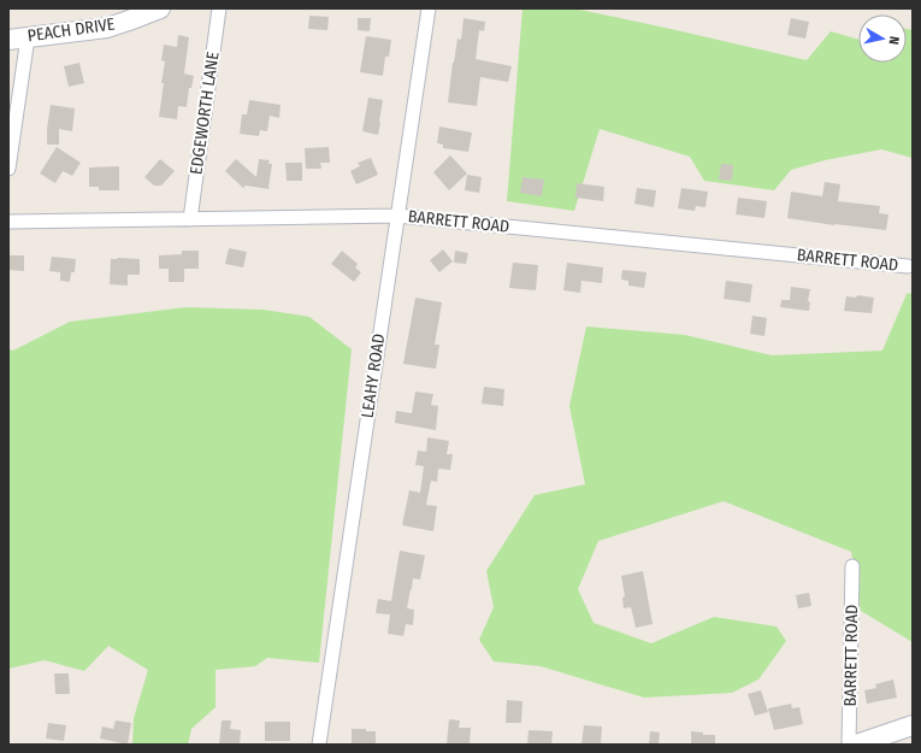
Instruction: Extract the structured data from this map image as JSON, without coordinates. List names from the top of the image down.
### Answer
{
  "streets": {
    "main road": ["PEACH DRIVE"],
    "street": ["EDGEWORTH LANE", "BARRETT ROAD", "LEAHY ROAD"]
  },
  "crossings": [
    ["EDGEWORTH LANE", "BARRETT ROAD"],
    ["BARRETT ROAD", "LEAHY ROAD"]
  ],
  "north": "right"
}
